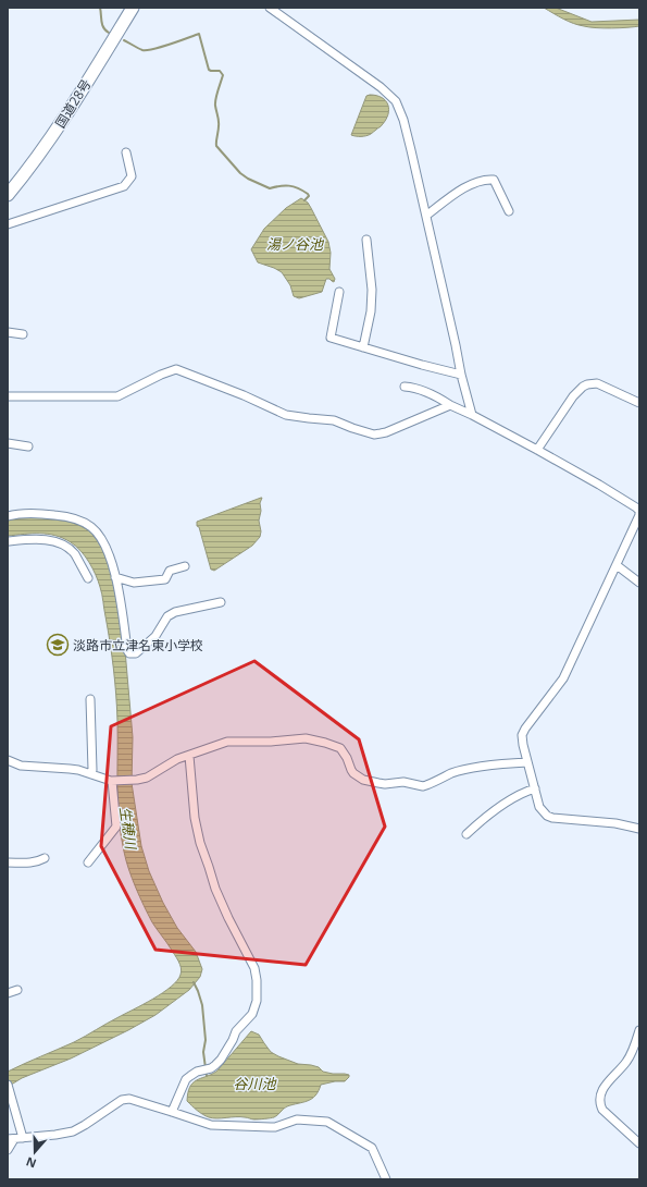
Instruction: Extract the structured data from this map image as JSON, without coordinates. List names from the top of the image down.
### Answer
{
  "streets": {
    "highway": ["国道28号"]
  },
  "water": ["湯ノ谷池", "生穂川", "谷川池"],
  "places": {
    "school or university": ["淡路市立津名東小学校"]
  },
  "north": "bottom"
}
